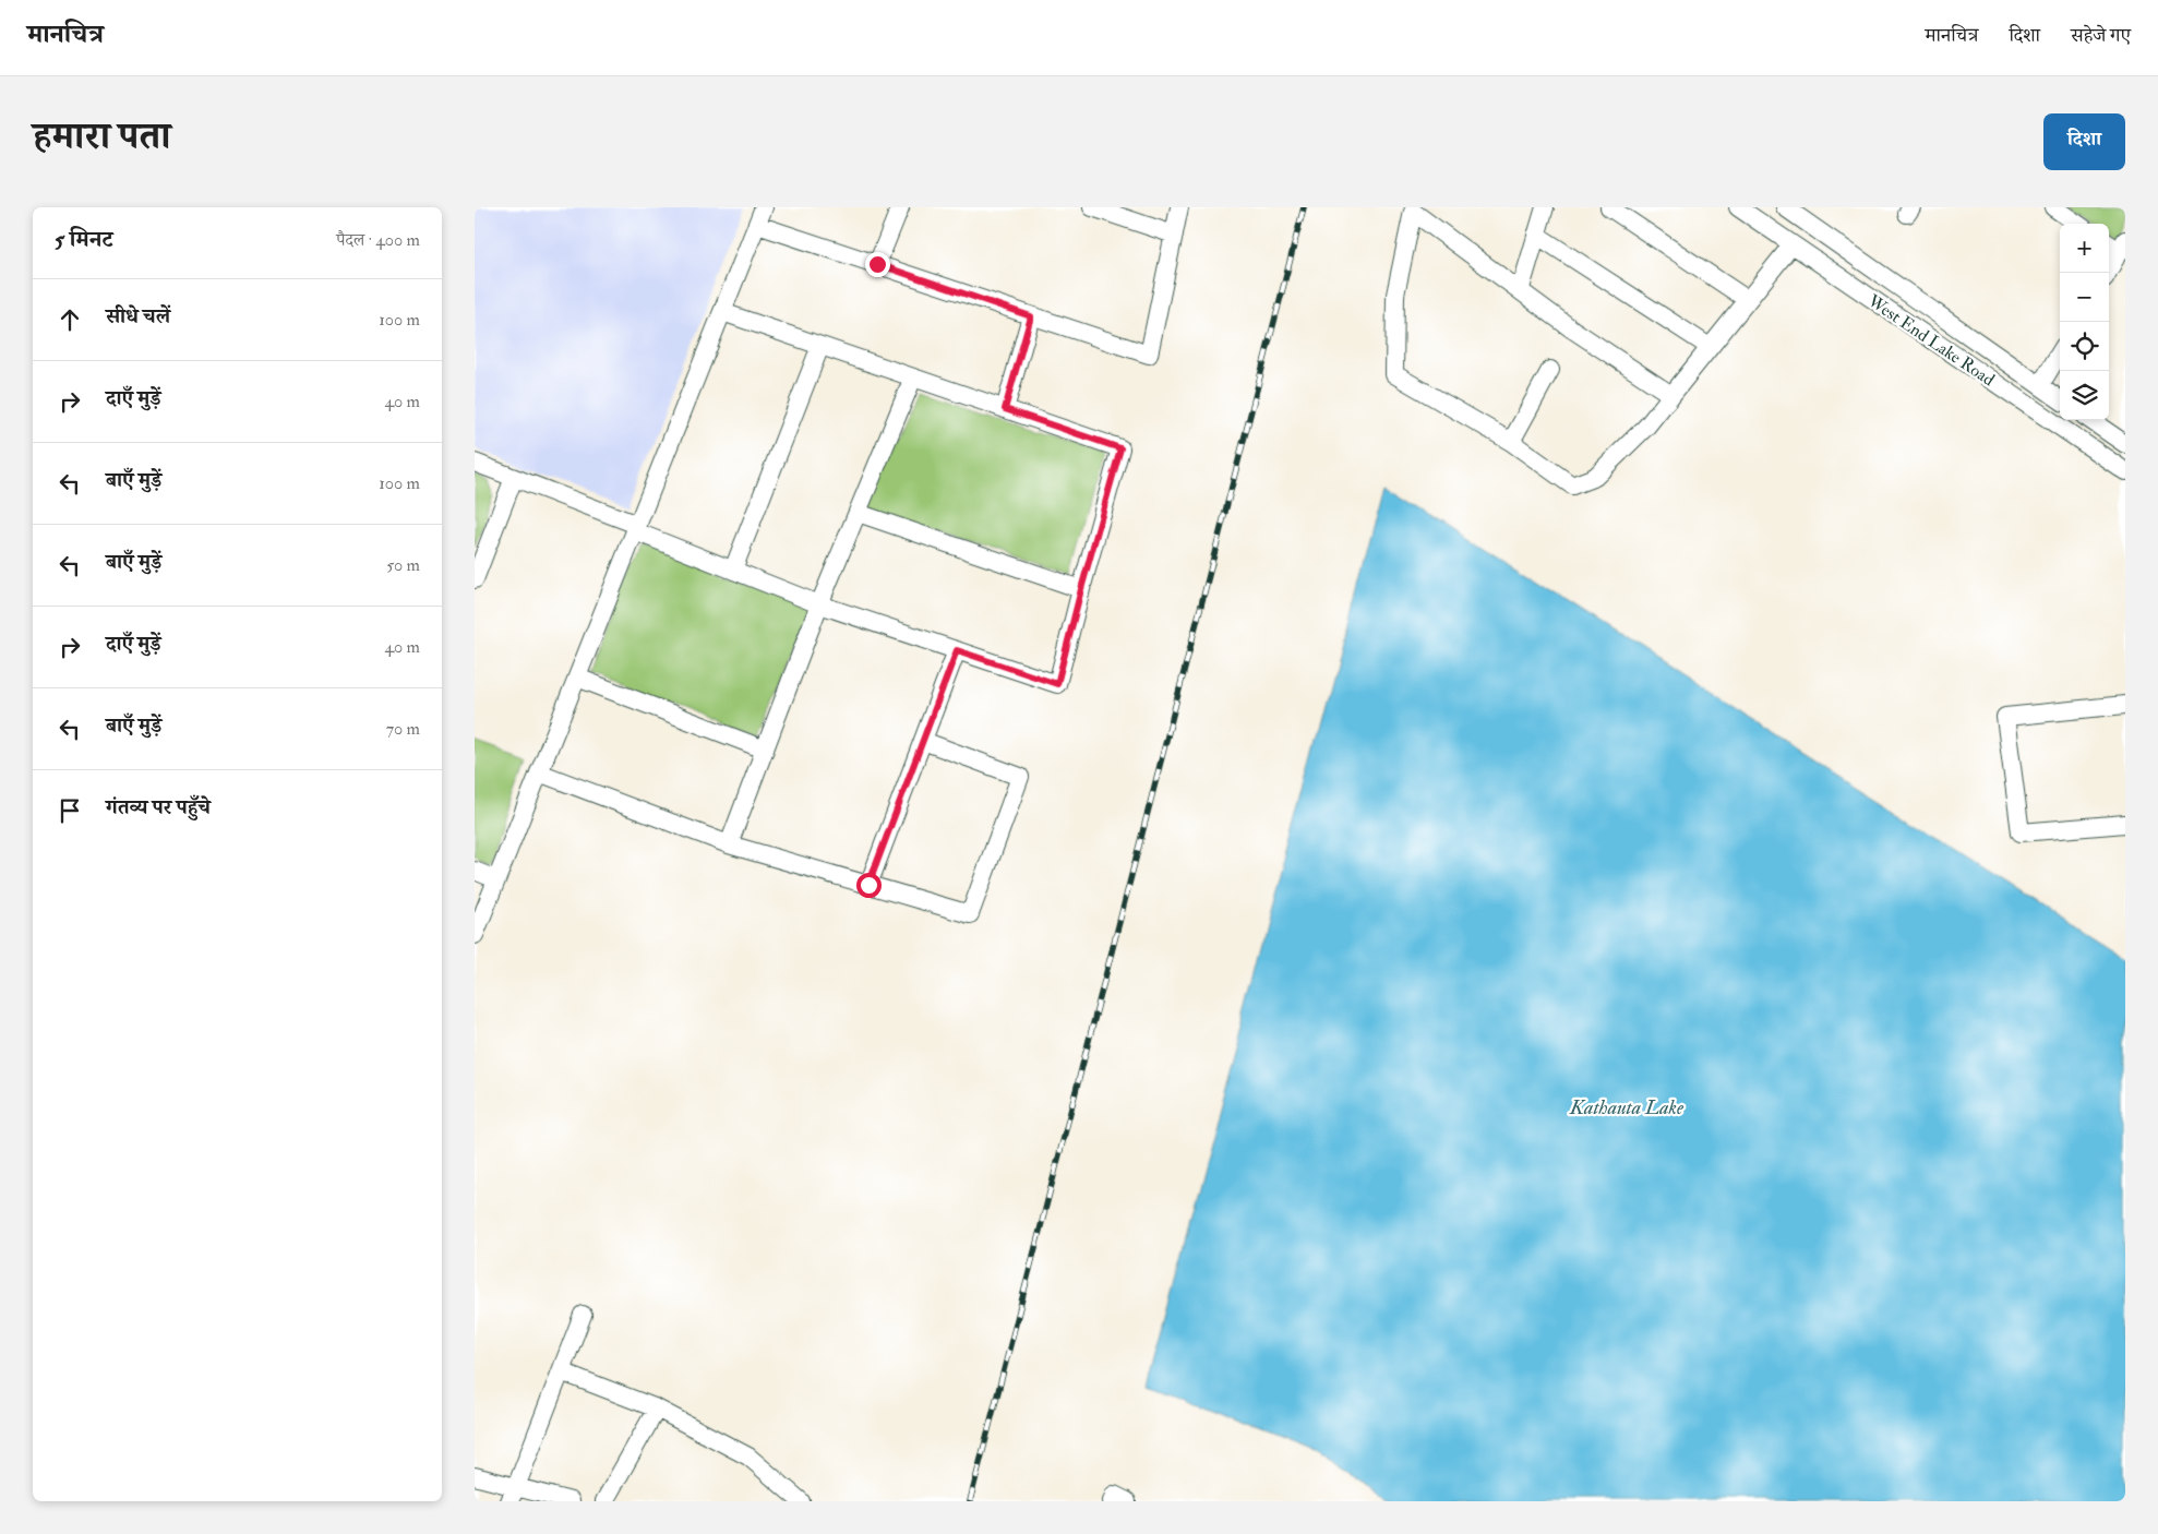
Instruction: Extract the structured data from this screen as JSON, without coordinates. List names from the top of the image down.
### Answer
{
  "streets": {
    "street": ["West End Lake Road"]
  },
  "water": ["Kathauta Lake"],
  "page": {
    "header": "मानचित्र",
    "nav": ["मानचित्र", "दिशा", "सहेजे गए"],
    "title": "हमारा पता",
    "buttons": "दिशा",
    "heading": ["5 मिनट", "पैदल · 400 m"],
    "map_buttons": ["+", "−"],
    "list": [
      ["सीधे चलें", "100 m"],
      ["दाएँ मुड़ें", "40 m"],
      ["बाएँ मुड़ें", "100 m"],
      ["बाएँ मुड़ें", "50 m"],
      ["दाएँ मुड़ें", "40 m"],
      ["बाएँ मुड़ें", "70 m"],
      "गंतव्य पर पहुँचे"
    ]
  }
}
